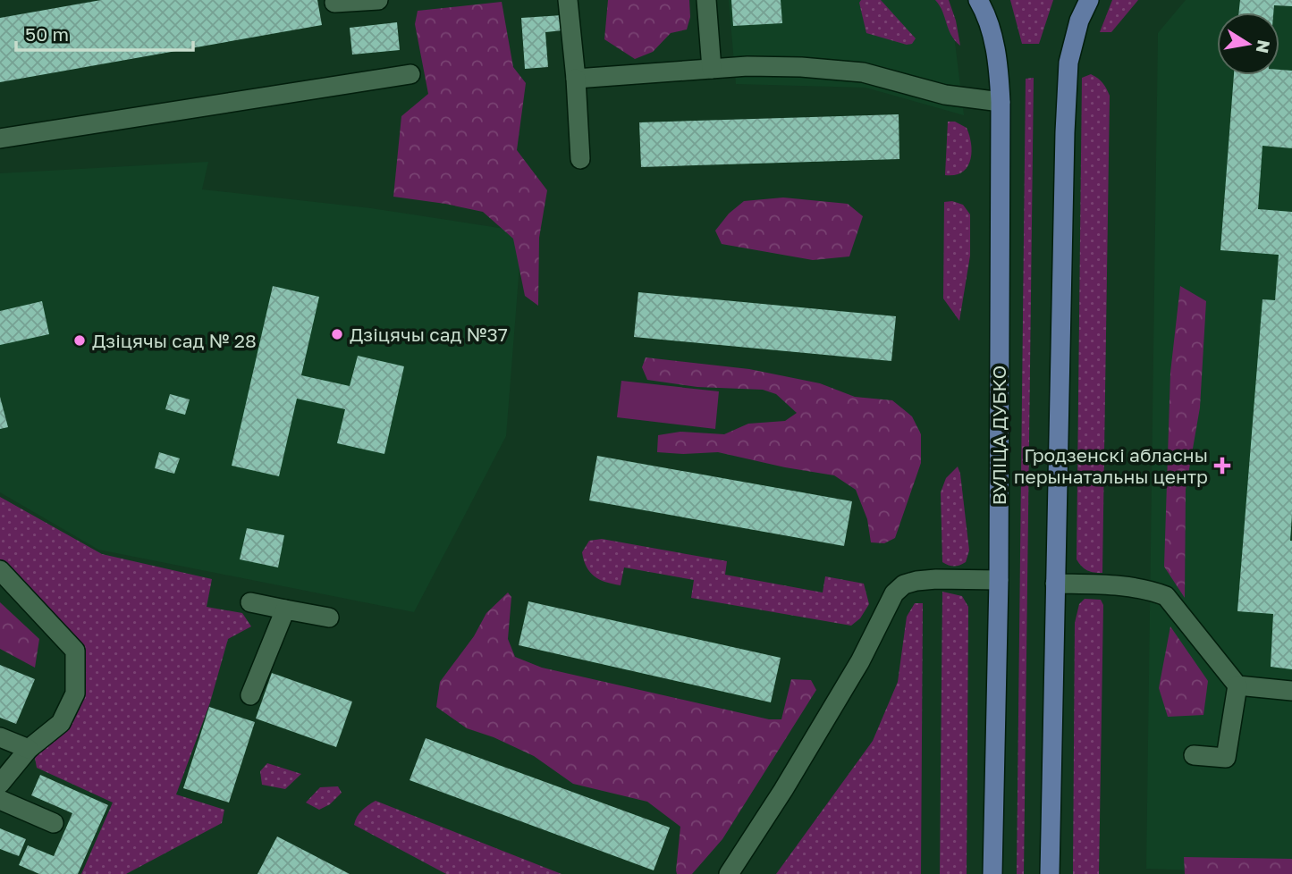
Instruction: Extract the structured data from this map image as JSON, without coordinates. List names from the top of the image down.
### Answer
{
  "streets": {
    "main road": ["ВУЛІЦА ДУБКО"]
  },
  "places": {
    "other": ["Дзіцячы сад №37", "Дзіцячы сад № 28"],
    "health": ["Гродзенскі абласны перынатальны центр"]
  },
  "scale_bar": "50 m",
  "north": "right"
}
